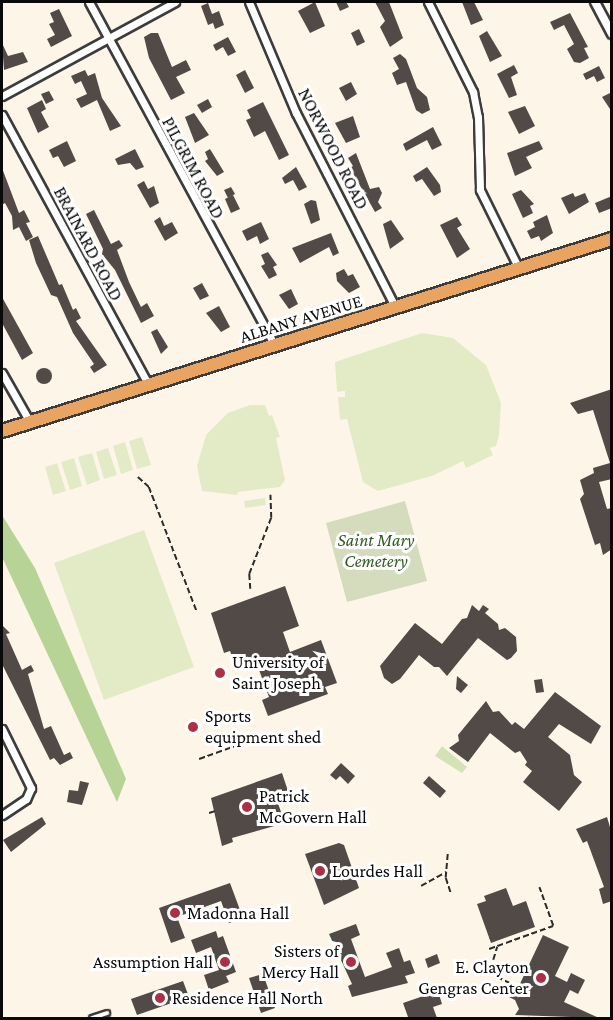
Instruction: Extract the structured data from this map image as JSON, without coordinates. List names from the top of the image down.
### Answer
{
  "streets": {
    "highway": ["ALBANY AVENUE"],
    "street": ["NORWOOD ROAD", "PILGRIM ROAD", "BRAINARD ROAD"]
  },
  "crossings": [
    ["NORWOOD ROAD", "ALBANY AVENUE"],
    ["PILGRIM ROAD", "ALBANY AVENUE"],
    ["BRAINARD ROAD", "ALBANY AVENUE"]
  ],
  "parks": ["Saint Mary Cemetery"],
  "places": [
    "University of Saint Joseph",
    "Sports equipment shed",
    "Patrick McGovern Hall",
    "Lourdes Hall",
    "Madonna Hall",
    "Assumption Hall",
    "Sisters of Mercy Hall",
    "E. Clayton Gengras Center",
    "Residence Hall North"
  ]
}
